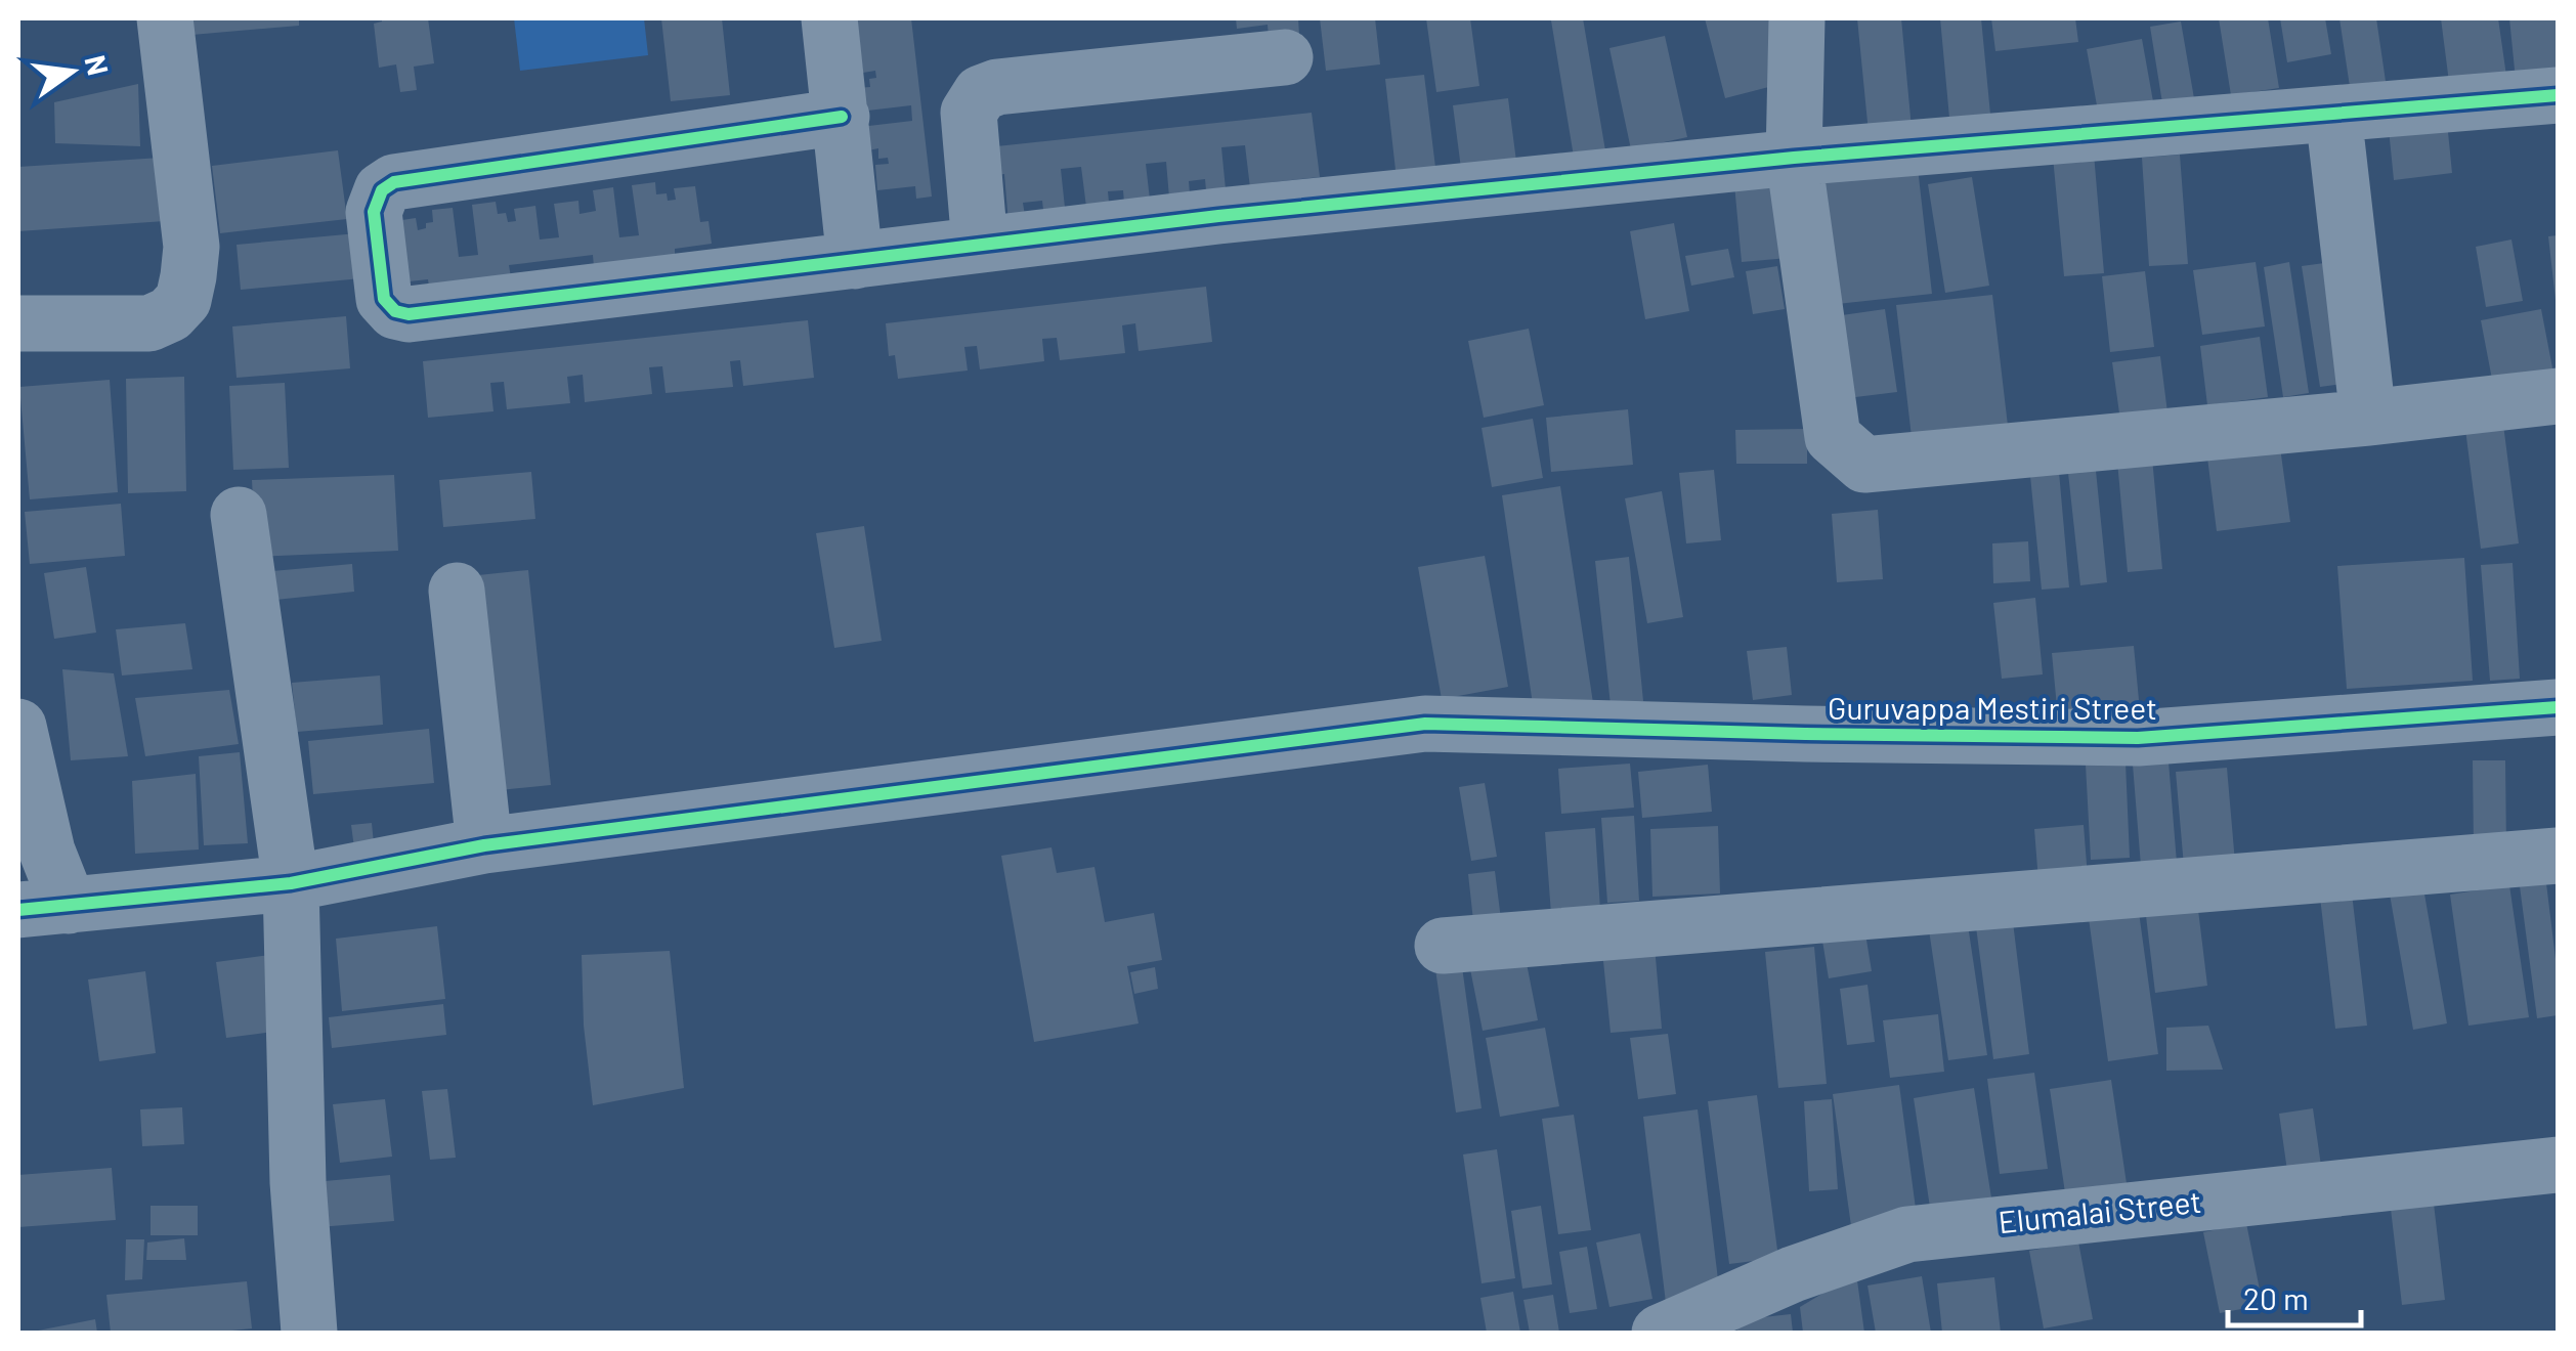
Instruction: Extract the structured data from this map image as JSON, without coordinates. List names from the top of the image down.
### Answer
{
  "streets": {
    "street": ["Guruvappa Mestiri Street", "Elumalai Street"]
  },
  "scale_bar": "20 m",
  "north": "right"
}
